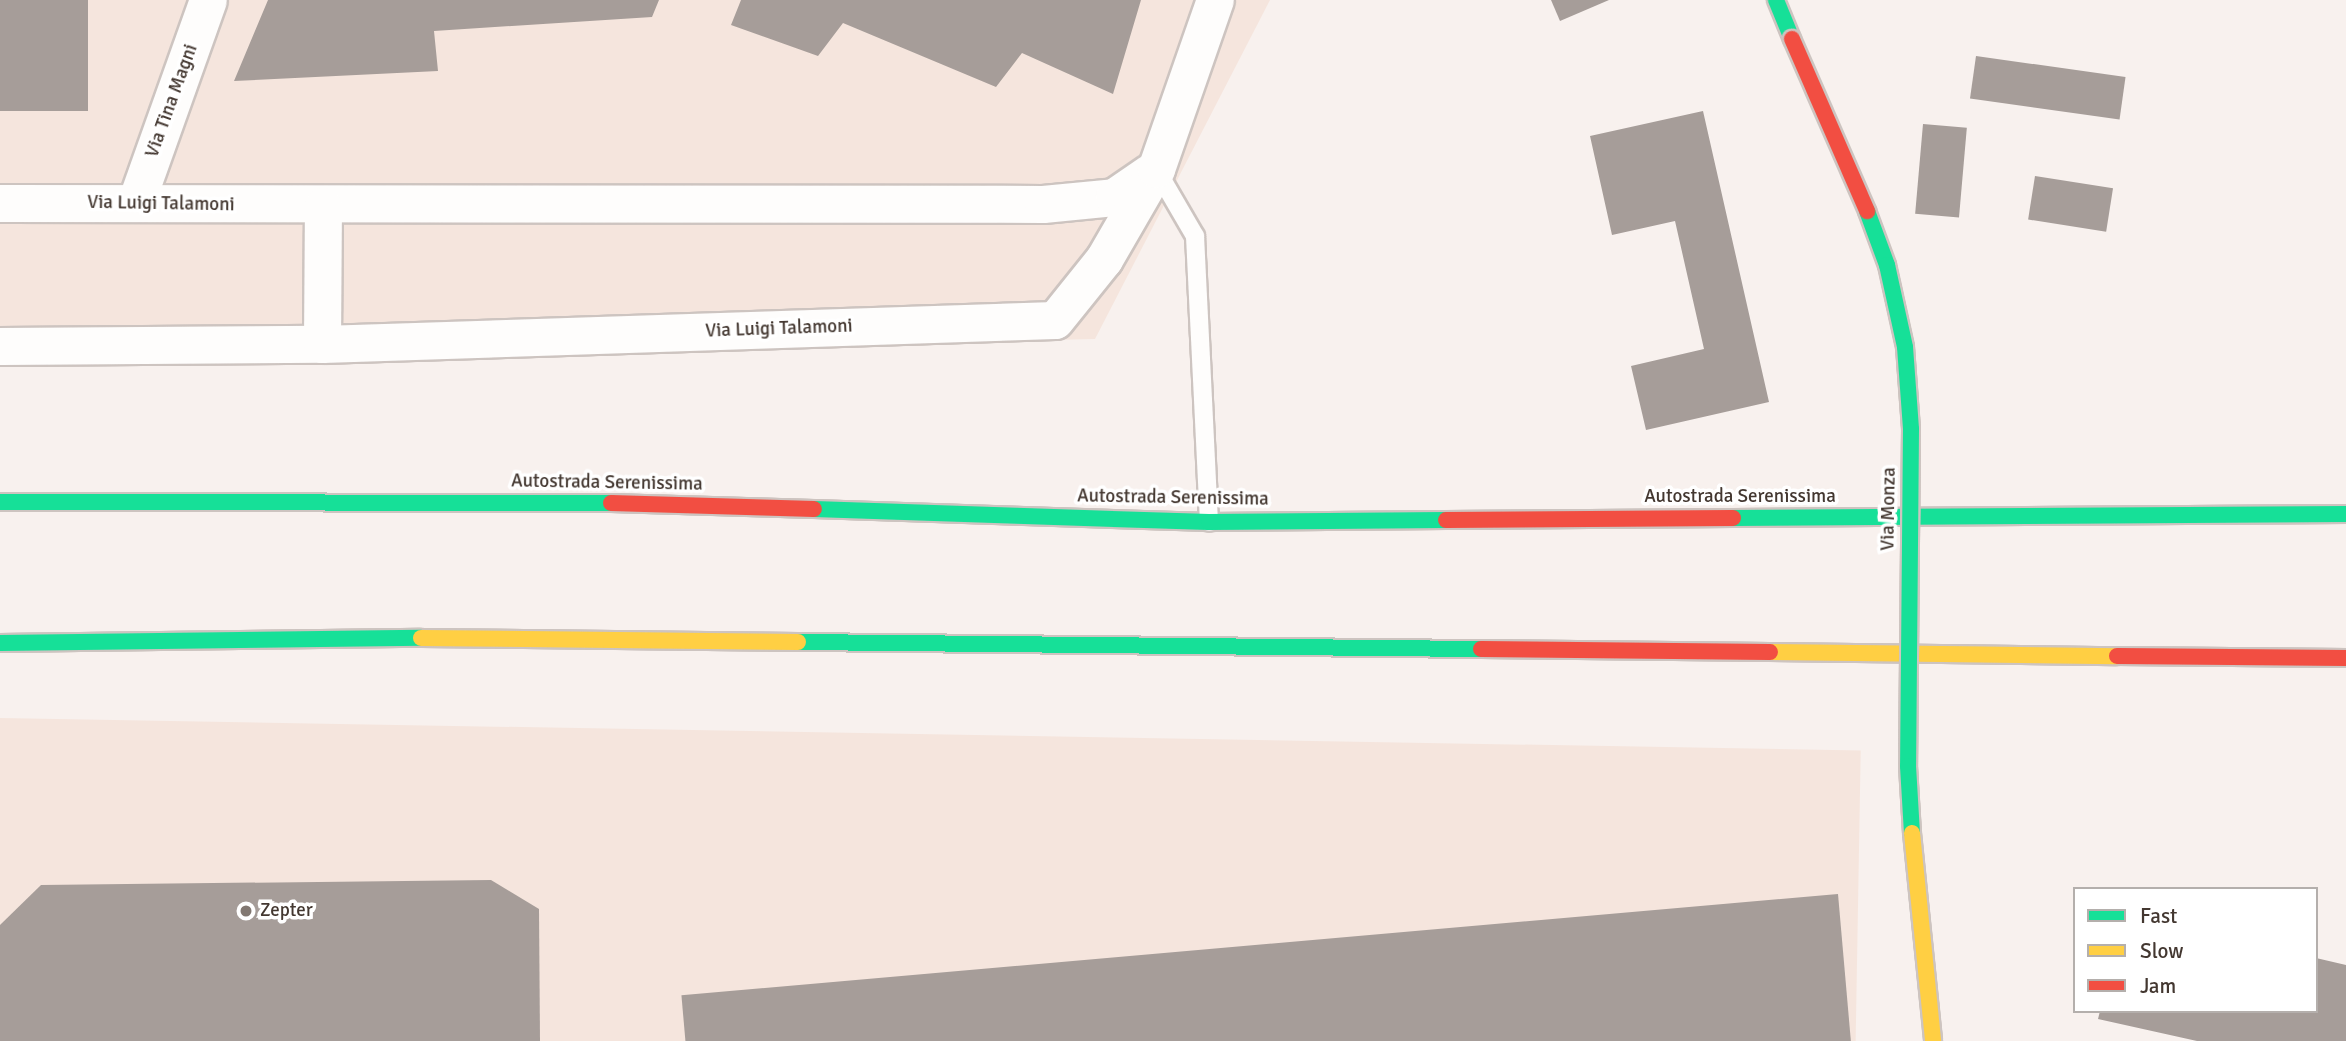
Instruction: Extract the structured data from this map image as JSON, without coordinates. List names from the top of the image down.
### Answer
{
  "streets": {
    "main road": ["Autostrada Serenissima", "Via Monza"],
    "street": ["Via Tina Magni", "Via Luigi Talamoni"]
  },
  "crossings": [
    ["Via Tina Magni", "Via Luigi Talamoni"]
  ],
  "places": ["Zepter"],
  "legend": ["Fast", "Slow", "Jam"]
}
